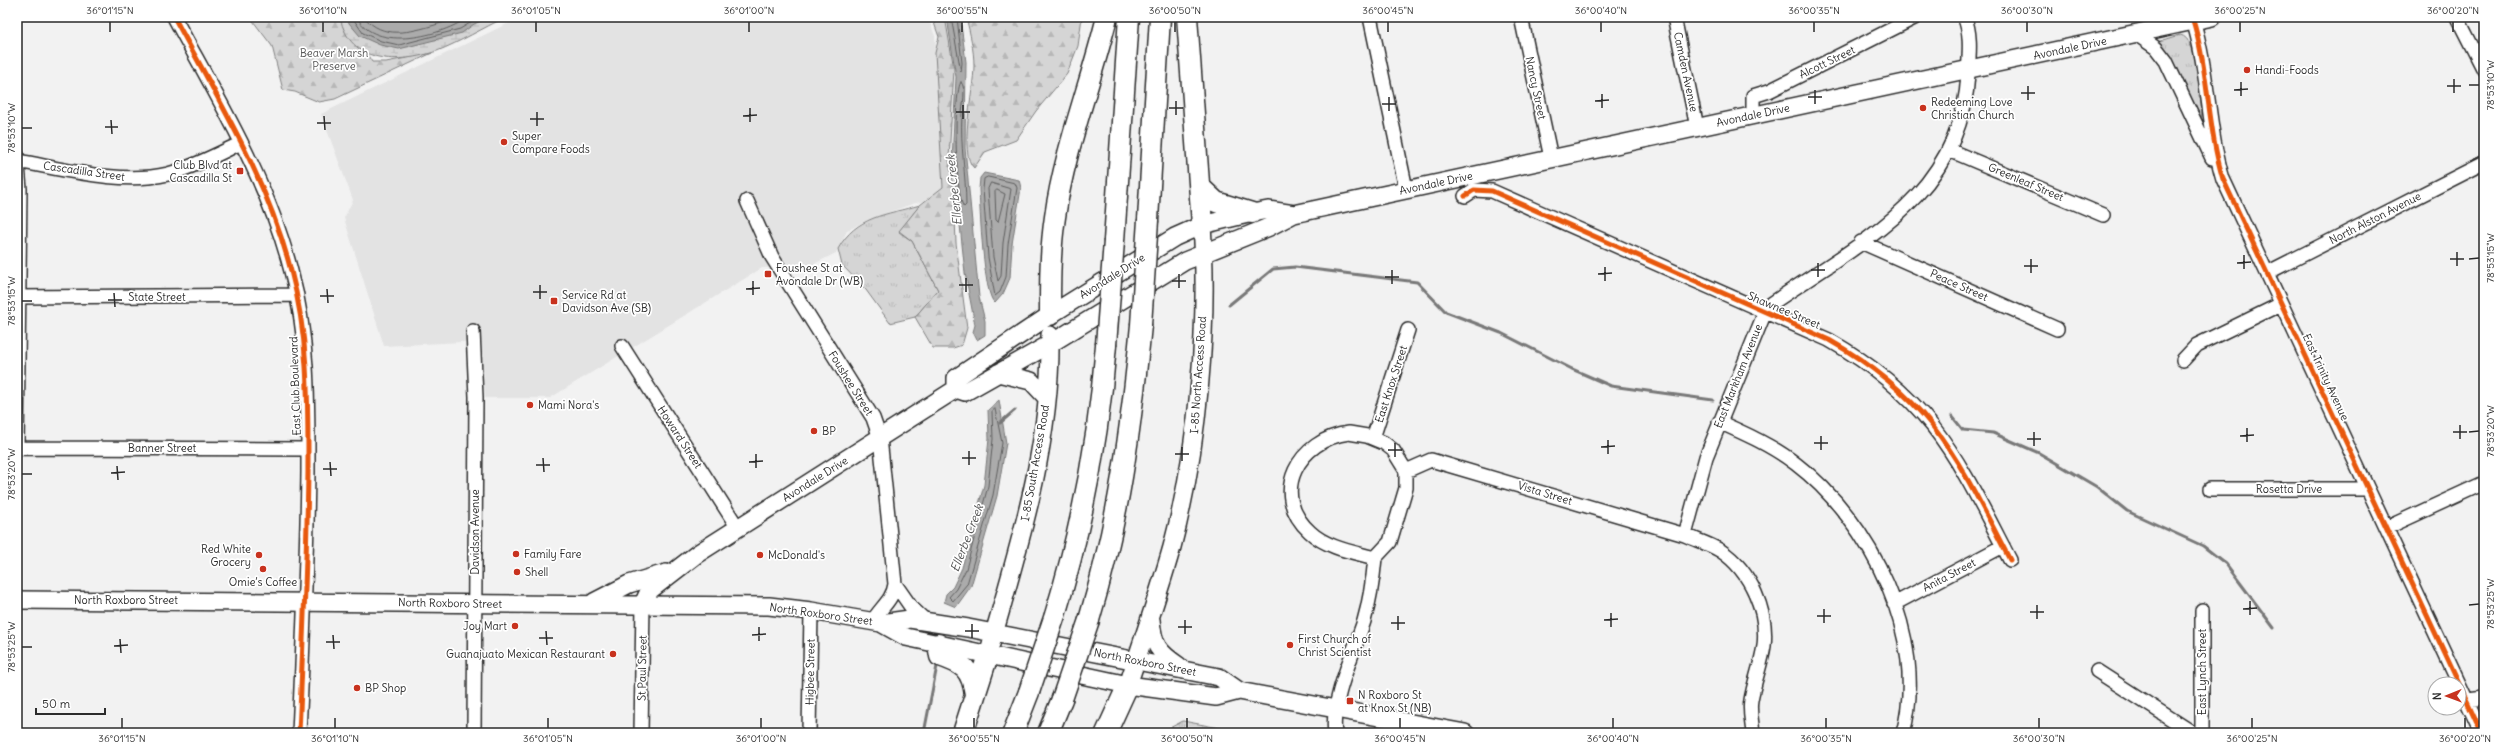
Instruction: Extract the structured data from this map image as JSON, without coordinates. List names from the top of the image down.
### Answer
{
  "streets": {
    "main road": [
      "Avondale Drive",
      "I-85 North Access Road",
      "I-85 South Access Road",
      "North Roxboro Street"
    ],
    "street": [
      "Alcott Street",
      "Camden Avenue",
      "Nancy Street",
      "Cascadilla Street",
      "Greenleaf Street",
      "North Alston Avenue",
      "Peace Street",
      "State Street",
      "Shawnee Street",
      "East Markham Avenue",
      "East Trinity Avenue",
      "Foushee Street",
      "East Knox Street",
      "East Club Boulevard",
      "Howard Street",
      "Banner Street",
      "Rosetta Drive",
      "Vista Street",
      "Davidson Avenue",
      "Anita Street",
      "St Paul Street",
      "Higbee Street",
      "East Lynch Street"
    ]
  },
  "crossings": [
    ["Avondale Drive", "Alcott Street"],
    ["Avondale Drive", "Camden Avenue"],
    ["Avondale Drive", "Nancy Street"],
    ["Avondale Drive", "I-85 North Access Road"],
    ["Avondale Drive", "East Markham Avenue"],
    ["Avondale Drive", "East Trinity Avenue"],
    ["Avondale Drive", "Foushee Street"],
    ["Avondale Drive", "Howard Street"],
    ["Avondale Drive", "I-85 South Access Road"],
    ["Avondale Drive", "North Roxboro Street"],
    ["Avondale Drive", "St Paul Street"],
    ["Cascadilla Street", "East Club Boulevard"],
    ["Greenleaf Street", "East Markham Avenue"],
    ["North Alston Avenue", "East Trinity Avenue"],
    ["Peace Street", "East Markham Avenue"],
    ["State Street", "East Club Boulevard"],
    ["Shawnee Street", "East Markham Avenue"],
    ["Shawnee Street", "Anita Street"],
    ["I-85 North Access Road", "North Roxboro Street"],
    ["East Markham Avenue", "Vista Street"],
    ["East Trinity Avenue", "Rosetta Drive"],
    ["Foushee Street", "North Roxboro Street"],
    ["East Knox Street", "Vista Street"],
    ["East Club Boulevard", "Banner Street"],
    ["East Club Boulevard", "North Roxboro Street"],
    ["I-85 South Access Road", "North Roxboro Street"],
    ["Davidson Avenue", "North Roxboro Street"],
    ["North Roxboro Street", "St Paul Street"],
    ["North Roxboro Street", "Higbee Street"]
  ],
  "water": ["Ellerbe Creek"],
  "parks": ["Beaver Marsh Preserve"],
  "places": {
    "other": [
      "Handi-Foods",
      "Redeeming Love Christian Church",
      "Super Compare Foods",
      "Mami Nora's",
      "BP",
      "Family Fare",
      "Red White Grocery",
      "McDonald's",
      "Omie’s Coffee",
      "Shell",
      "Joy Mart",
      "First Church of Christ Scientist",
      "Guanajuato Mexican Restaurant",
      "BP Shop"
    ],
    "transit": [
      "Club Blvd at Cascadilla St",
      "Foushee St at Avondale Dr (WB)",
      "Service Rd at Davidson Ave (SB)",
      "N Roxboro St at Knox St (NB)"
    ]
  },
  "scale_bar": "50 m",
  "north": "left",
  "coordinates": [
    "36°01'15\"N",
    "36°01'10\"N",
    "36°01'05\"N",
    "36°01'00\"N",
    "36°00'55\"N",
    "36°00'50\"N",
    "36°00'45\"N",
    "36°00'40\"N",
    "36°00'35\"N",
    "36°00'30\"N",
    "36°00'25\"N",
    "36°00'20\"N",
    "78°53'10\"W",
    "78°53'15\"W",
    "78°53'20\"W",
    "78°53'25\"W"
  ]
}
